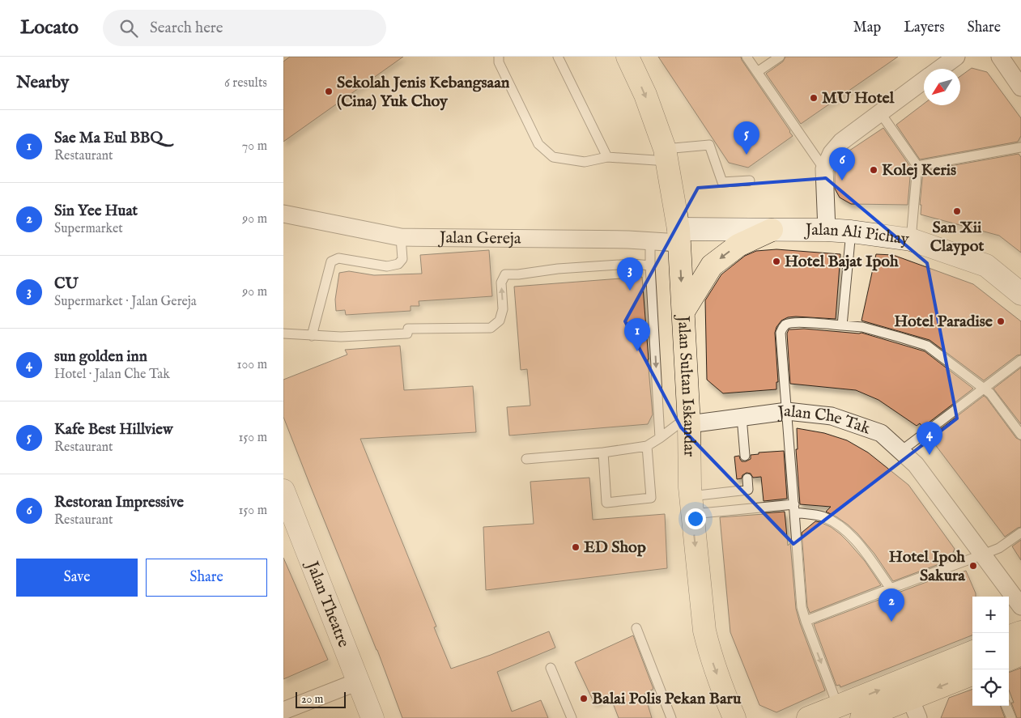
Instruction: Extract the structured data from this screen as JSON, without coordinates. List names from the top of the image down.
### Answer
{
  "streets": {
    "main road": ["Jalan Sultan Iskandar"],
    "street": [
      "Jalan Ali Pichay",
      "Jalan Gereja",
      "Jalan Che Tak",
      "Jalan Theatre"
    ]
  },
  "crossings": [
    ["Jalan Ali Pichay", "Jalan Gereja"],
    ["Jalan Ali Pichay", "Jalan Sultan Iskandar"],
    ["Jalan Gereja", "Jalan Sultan Iskandar"],
    ["Jalan Sultan Iskandar", "Jalan Che Tak"]
  ],
  "one_way": ["Jalan Sultan Iskandar"],
  "places": [
    "Sekolah Jenis Kebangsaan (Cina) Yuk Choy",
    "MU Hotel",
    "Kolej Keris",
    "San Xii Claypot",
    "Hotel Bajat Ipoh",
    "Hotel Paradise",
    "ED Shop",
    "Hotel Ipoh Sakura",
    "Balai Polis Pekan Baru"
  ],
  "scale_bar": "20 m",
  "north": "bottom left",
  "page": {
    "header": "Locato",
    "search": "Search here",
    "nav": ["Map", "Layers", "Share"],
    "heading": ["Nearby", "6 results"],
    "list": [
      {
        "mark": "1",
        "name": "Sae Ma Eul BBQ",
        "note": "Restaurant",
        "value": "70 m"
      },
      {
        "mark": "2",
        "name": "Sin Yee Huat",
        "note": "Supermarket",
        "value": "90 m"
      },
      {
        "mark": "3",
        "name": "CU",
        "note": "Supermarket · Jalan Gereja",
        "value": "90 m"
      },
      {
        "mark": "4",
        "name": "sun golden inn",
        "note": "Hotel · Jalan Che Tak",
        "value": "100 m"
      },
      {
        "mark": "5",
        "name": "Kafe Best Hillview",
        "note": "Restaurant",
        "value": "150 m"
      },
      {
        "mark": "6",
        "name": "Restoran Impressive",
        "note": "Restaurant",
        "value": "150 m"
      }
    ],
    "pins": [
      "5",
      "6",
      "3",
      "1",
      "4",
      "2"
    ],
    "buttons": ["Save", "Share"],
    "map_buttons": ["+", "−"],
    "scale": "20 m"
  }
}
